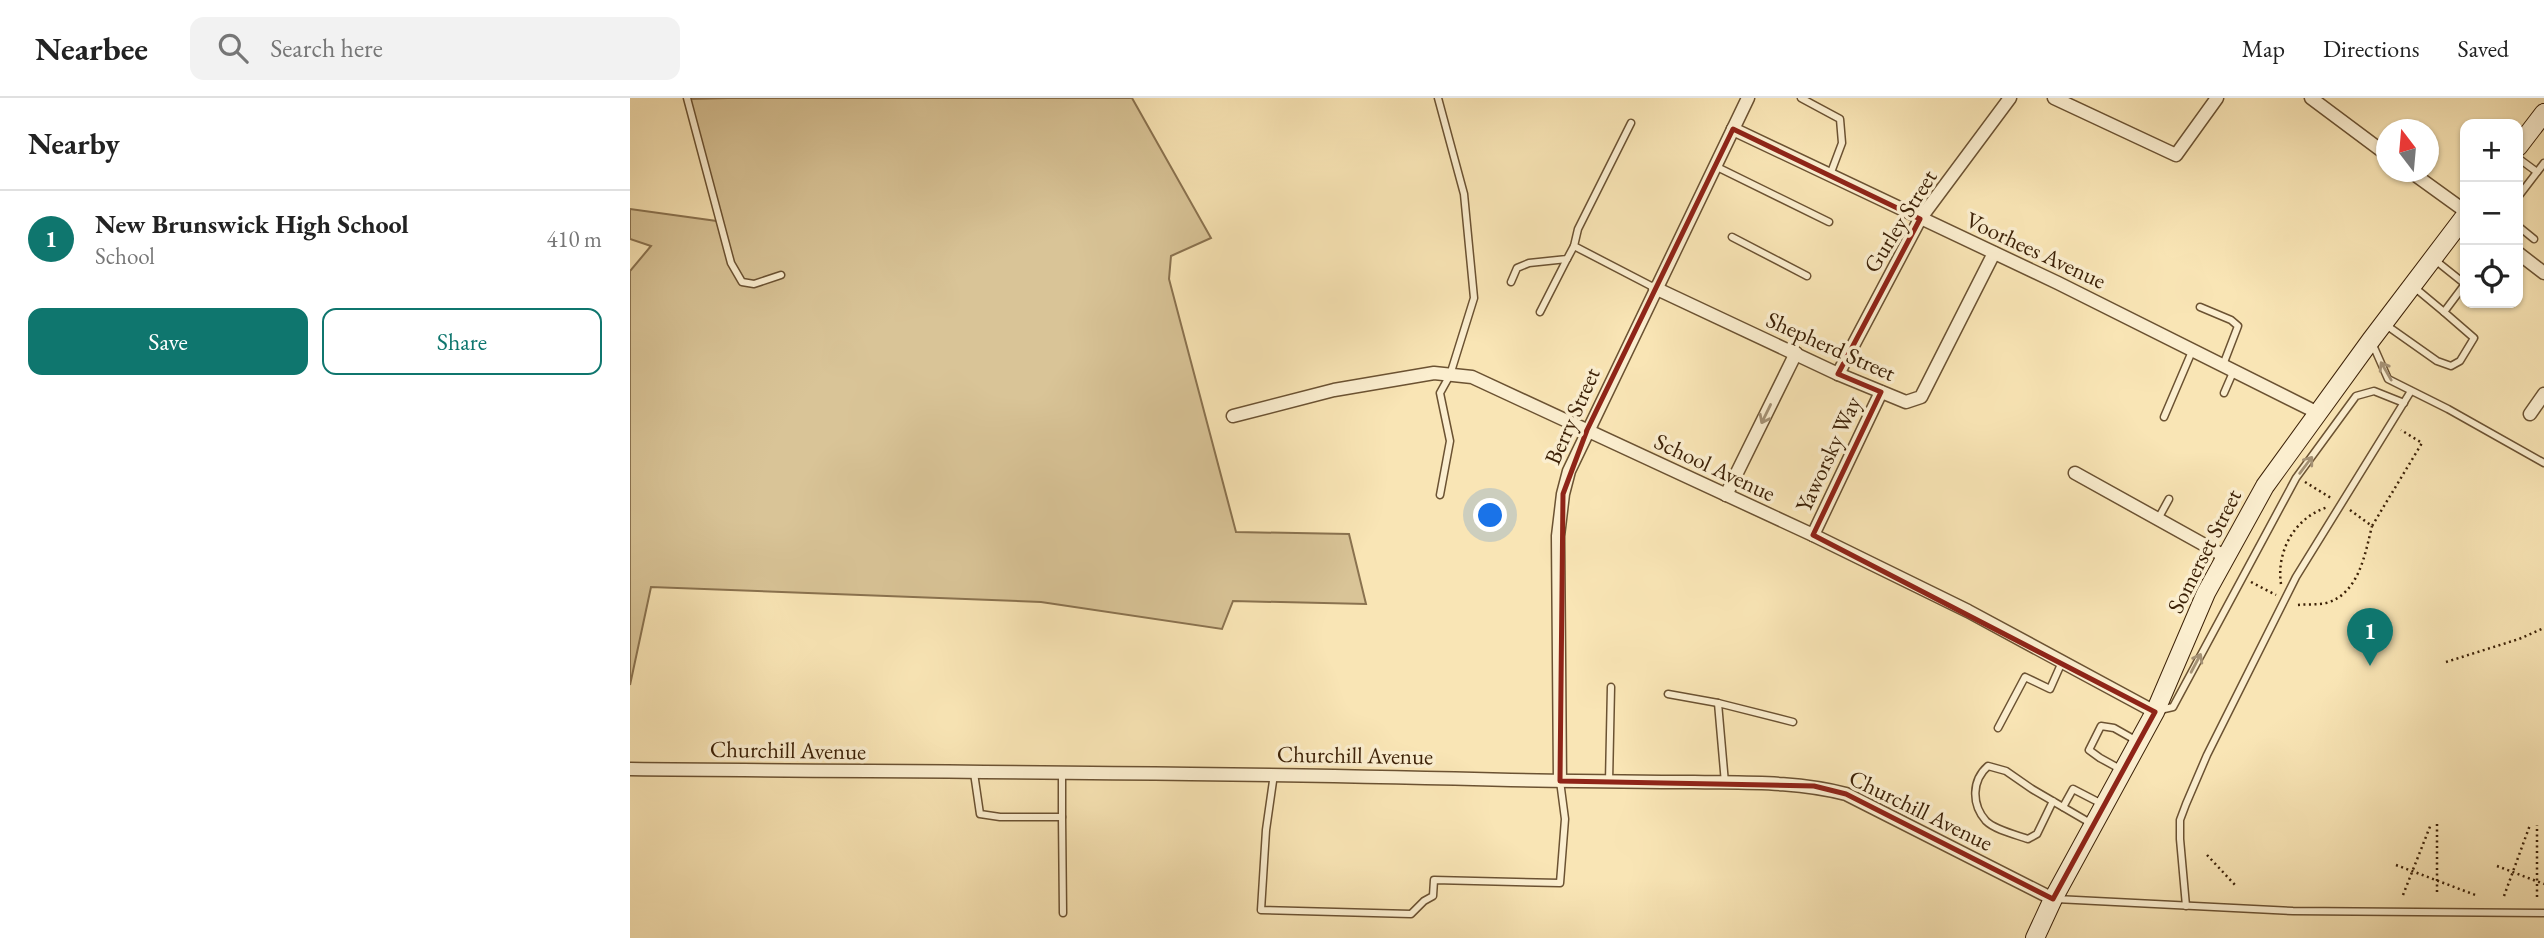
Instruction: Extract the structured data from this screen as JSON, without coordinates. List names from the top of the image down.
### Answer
{
  "streets": {
    "main road": ["Somerset Street"],
    "street": [
      "Gurley Street",
      "Voorhees Avenue",
      "Shepherd Street",
      "Berry Street",
      "Yaworsky Way",
      "School Avenue",
      "Churchill Avenue"
    ]
  },
  "crossings": [
    ["Gurley Street", "Voorhees Avenue"],
    ["Gurley Street", "Shepherd Street"],
    ["Voorhees Avenue", "Shepherd Street"],
    ["Voorhees Avenue", "Berry Street"],
    ["Voorhees Avenue", "Somerset Street"],
    ["Shepherd Street", "Berry Street"],
    ["Shepherd Street", "Yaworsky Way"],
    ["Berry Street", "School Avenue"],
    ["Berry Street", "Churchill Avenue"],
    ["Yaworsky Way", "School Avenue"],
    ["School Avenue", "Somerset Street"],
    ["Somerset Street", "Churchill Avenue"]
  ],
  "north": "top",
  "page": {
    "header": "Nearbee",
    "search": "Search here",
    "nav": ["Map", "Directions", "Saved"],
    "heading": "Nearby",
    "map_buttons": ["+", "−"],
    "list": [
      {
        "mark": "1",
        "name": "New Brunswick High School",
        "note": "School",
        "value": "410 m"
      }
    ],
    "buttons": ["Save", "Share"],
    "pins": "1"
  }
}
